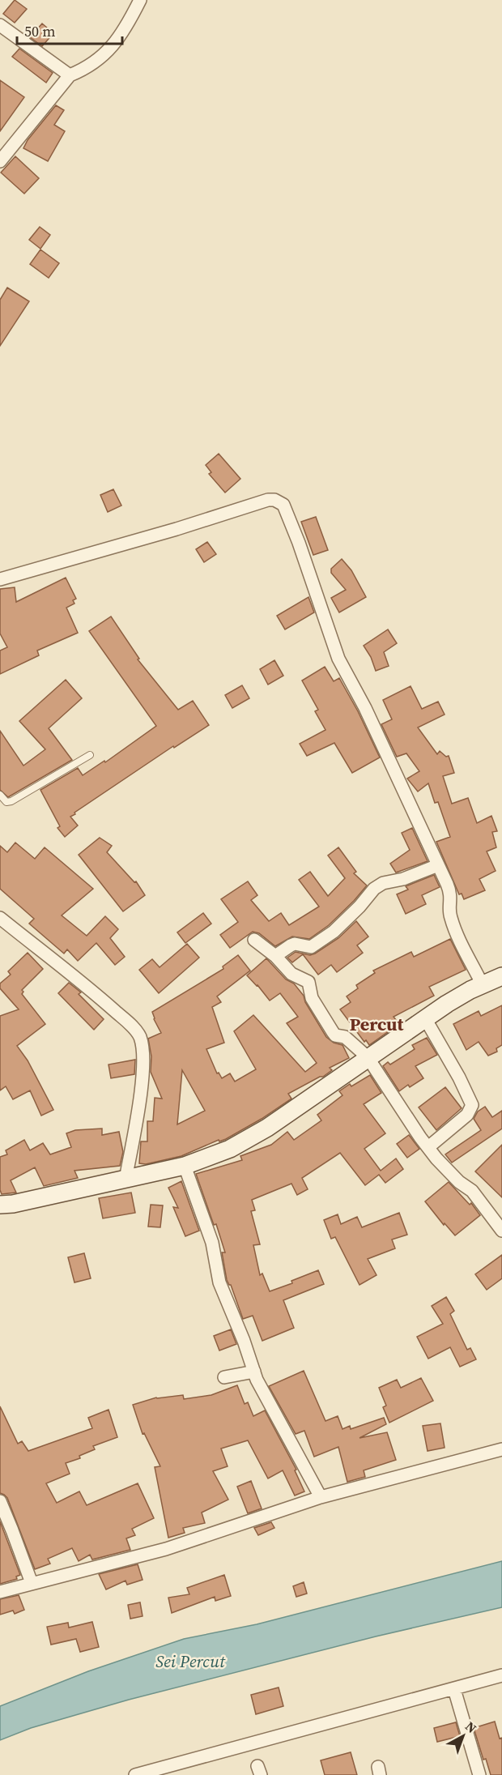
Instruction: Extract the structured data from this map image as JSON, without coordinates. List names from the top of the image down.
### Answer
{
  "districts": ["Percut"],
  "water": ["Sei Percut"],
  "scale_bar": "50 m",
  "north": "top right"
}
